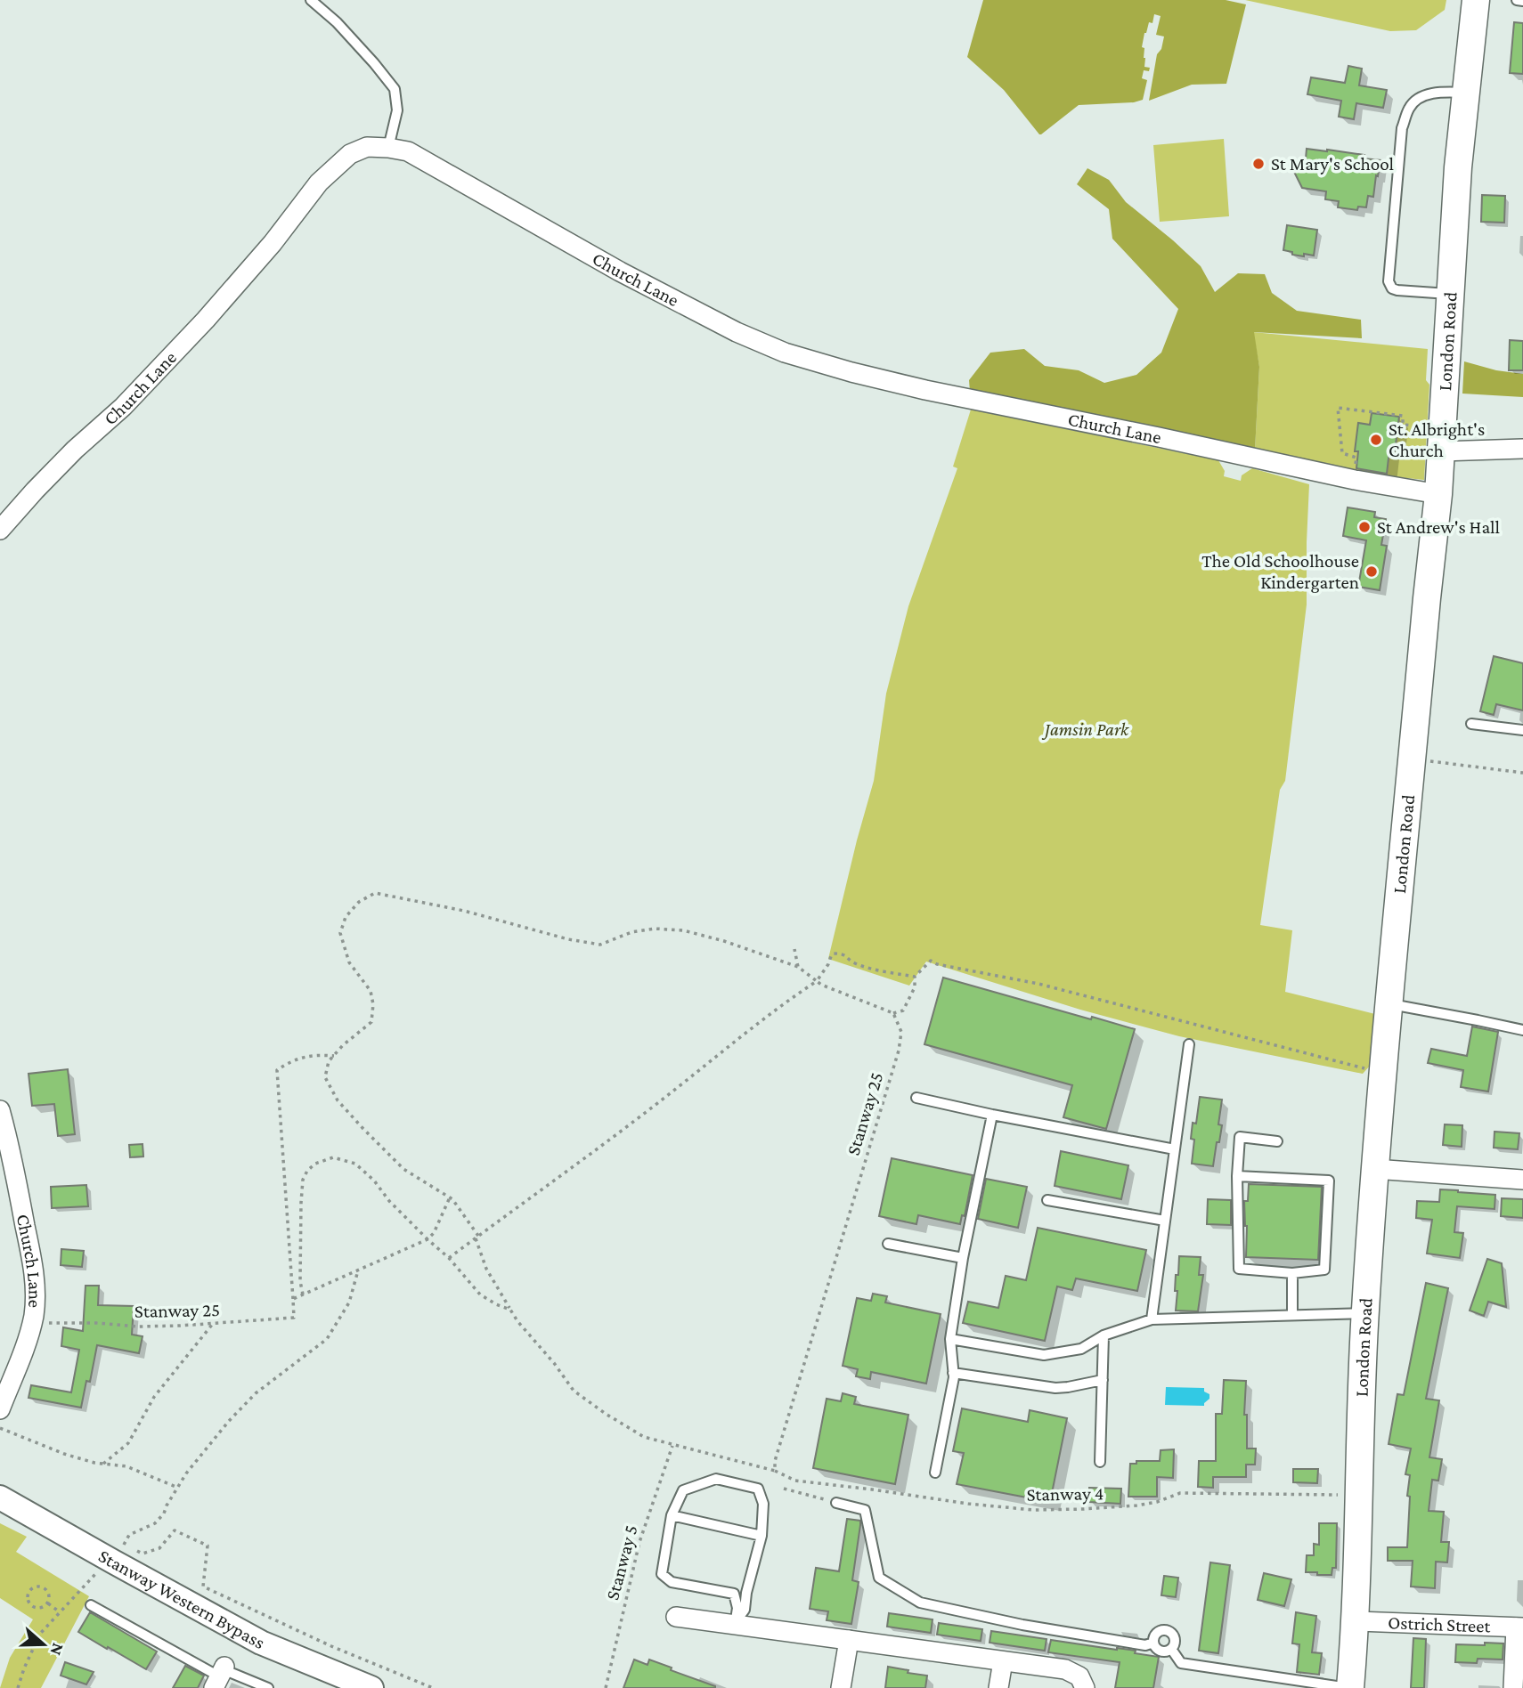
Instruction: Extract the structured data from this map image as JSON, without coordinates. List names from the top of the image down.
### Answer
{
  "streets": {
    "main road": ["London Road"],
    "street": ["Church Lane", "Stanway Western Bypass", "Ostrich Street"],
    "path": ["Stanway 25", "Stanway 4", "Stanway 5"]
  },
  "crossings": [
    ["Church Lane", "London Road"],
    ["Church Lane", "Stanway 25"],
    ["London Road", "Stanway 4"],
    ["London Road", "Ostrich Street"],
    ["Stanway 25", "Stanway 4"]
  ],
  "parks": ["Jamsin Park"],
  "places": [
    "St Mary's School",
    "St. Albright's Church",
    "St Andrew's Hall",
    "The Old Schoolhouse Kindergarten"
  ],
  "north": "right"
}
